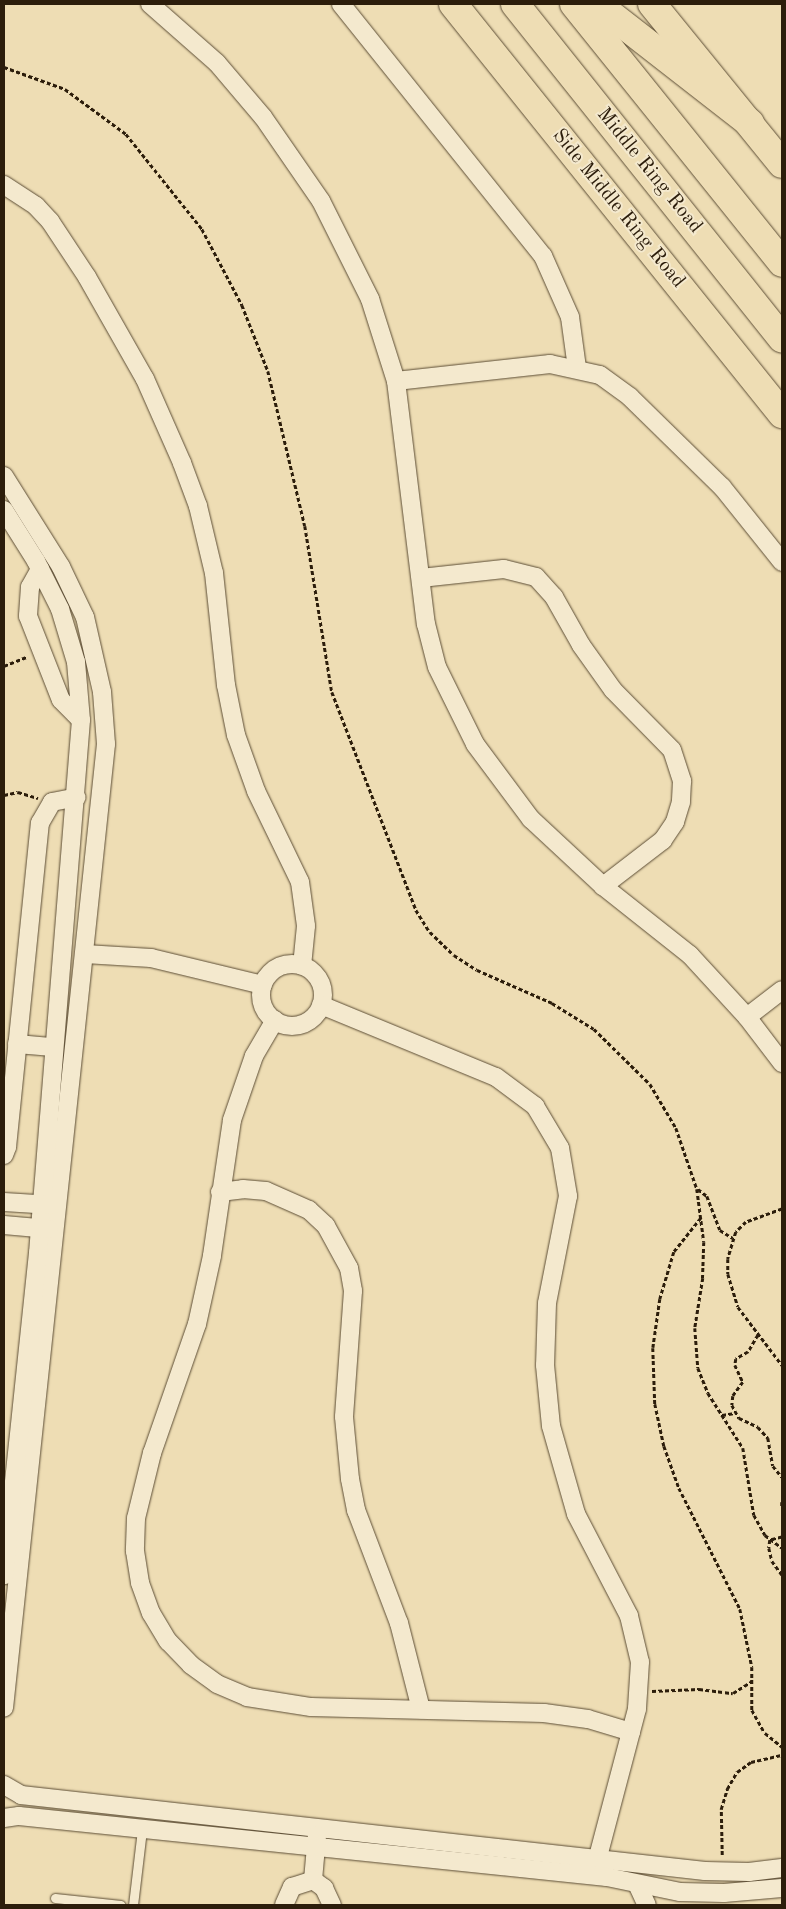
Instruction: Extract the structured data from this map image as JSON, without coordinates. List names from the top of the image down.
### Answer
{
  "streets": {
    "highway": ["Middle Ring Road", "Side Middle Ring Road"]
  }
}
